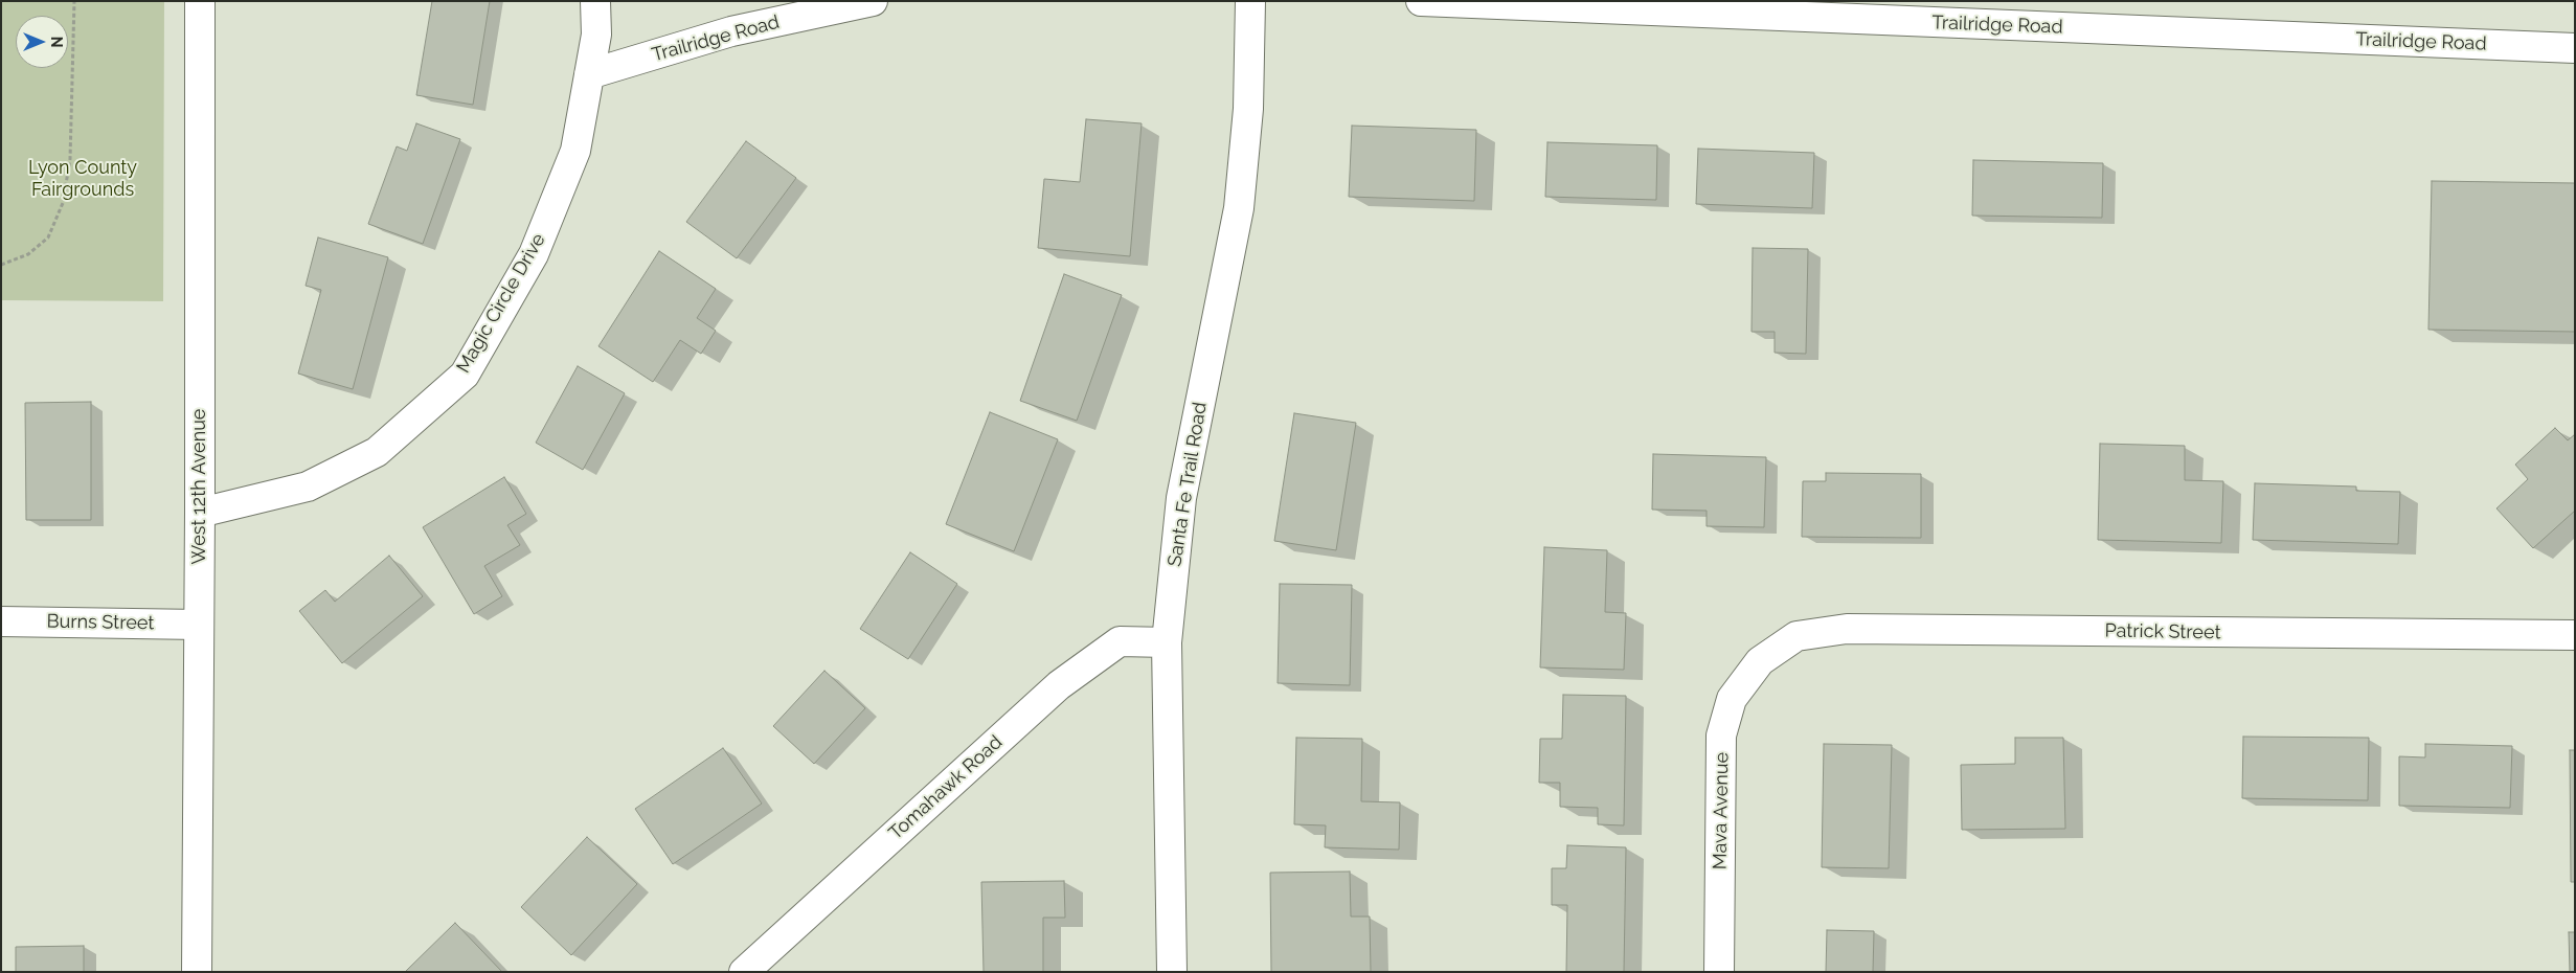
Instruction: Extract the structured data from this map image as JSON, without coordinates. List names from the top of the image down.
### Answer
{
  "streets": {
    "street": [
      "Trailridge Road",
      "Magic Circle Drive",
      "Santa Fe Trail Road",
      "West 12th Avenue",
      "Burns Street",
      "Patrick Street",
      "Tomahawk Road",
      "Mava Avenue"
    ]
  },
  "crossings": [
    ["Trailridge Road", "Magic Circle Drive"],
    ["Magic Circle Drive", "West 12th Avenue"],
    ["Santa Fe Trail Road", "Tomahawk Road"],
    ["West 12th Avenue", "Burns Street"],
    ["Patrick Street", "Mava Avenue"]
  ],
  "parks": ["Lyon County Fairgrounds"],
  "north": "right"
}
